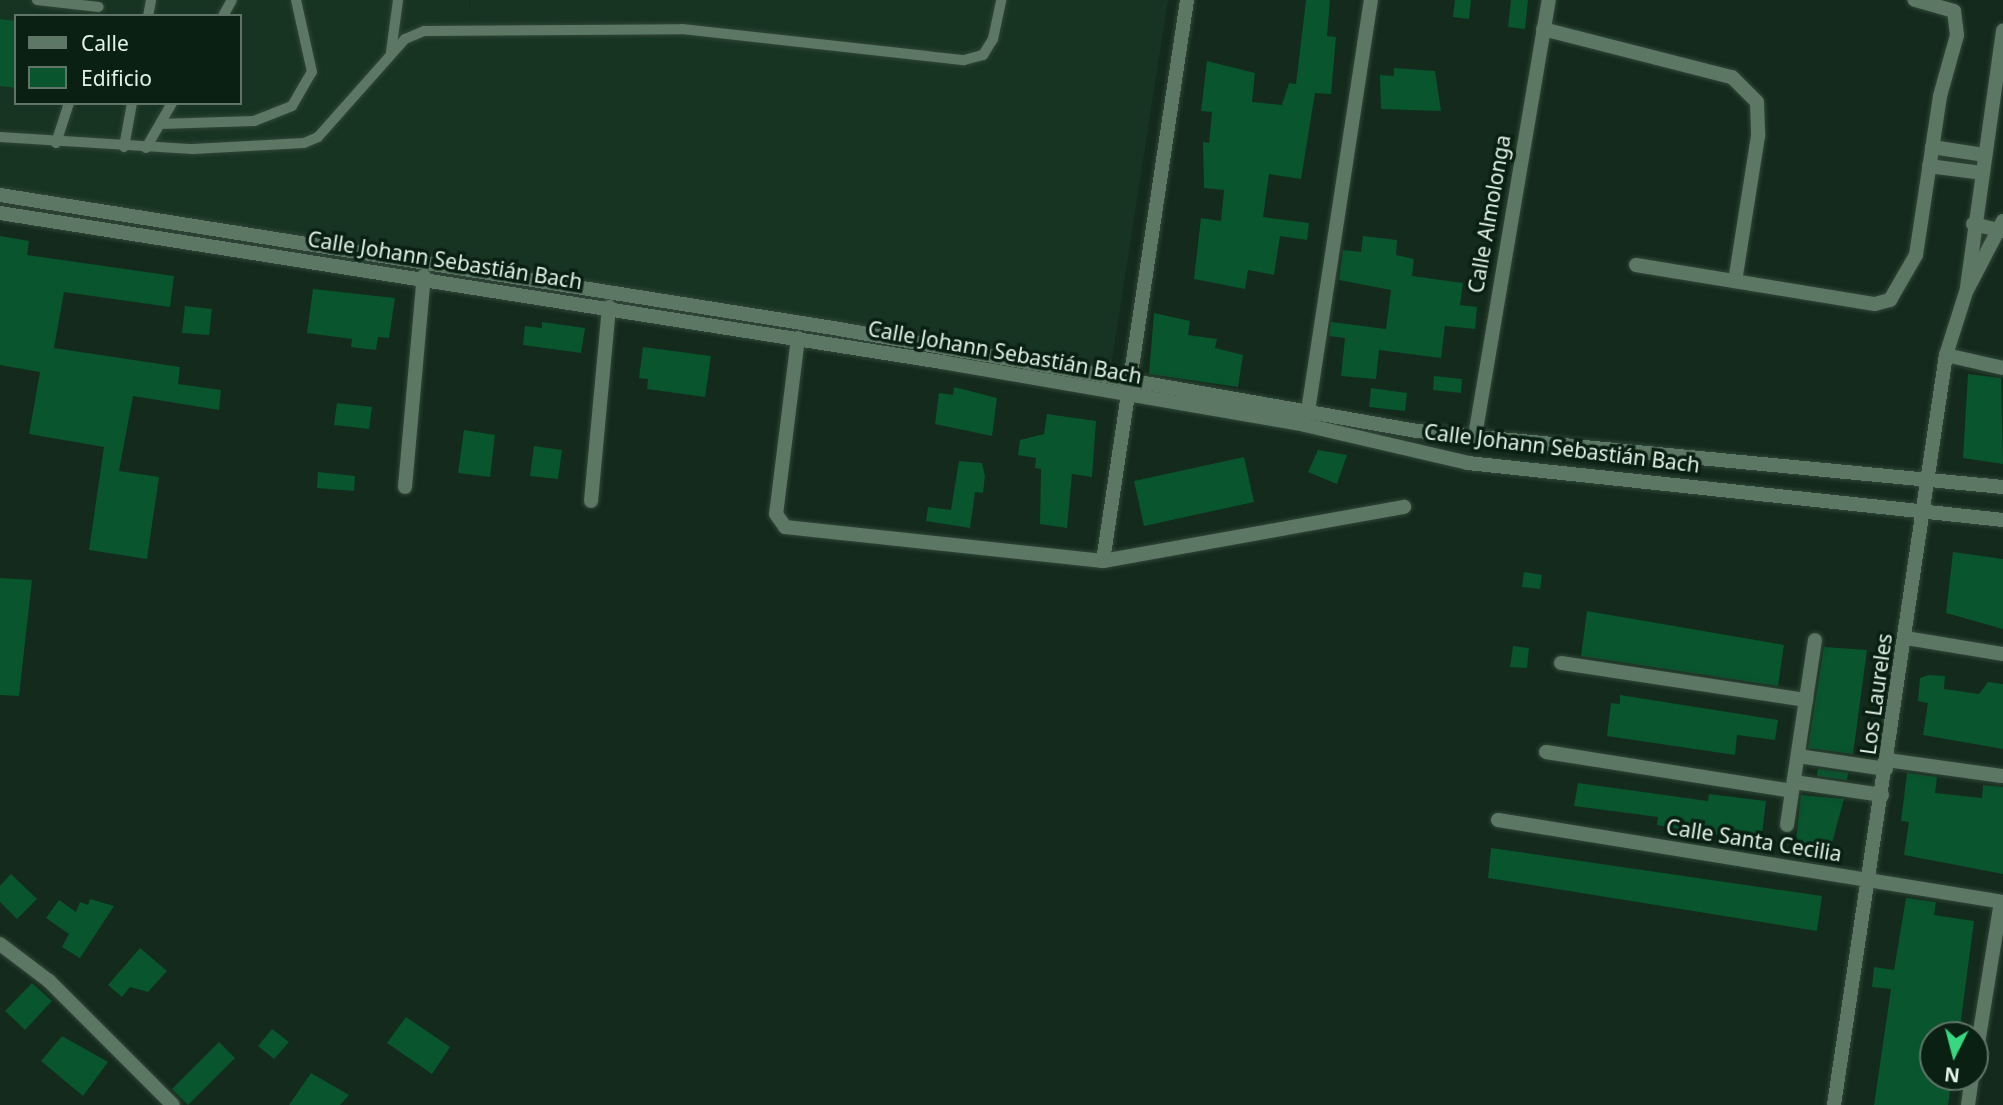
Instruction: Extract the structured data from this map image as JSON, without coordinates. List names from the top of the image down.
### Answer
{
  "streets": {
    "street": [
      "Calle Almolonga",
      "Calle Johann Sebastián Bach",
      "Los Laureles",
      "Calle Santa Cecilia"
    ]
  },
  "crossings": [
    ["Calle Almolonga", "Calle Johann Sebastián Bach"],
    ["Calle Johann Sebastián Bach", "Los Laureles"],
    ["Los Laureles", "Calle Santa Cecilia"]
  ],
  "legend": ["Calle", "Edificio"],
  "north": "bottom"
}
